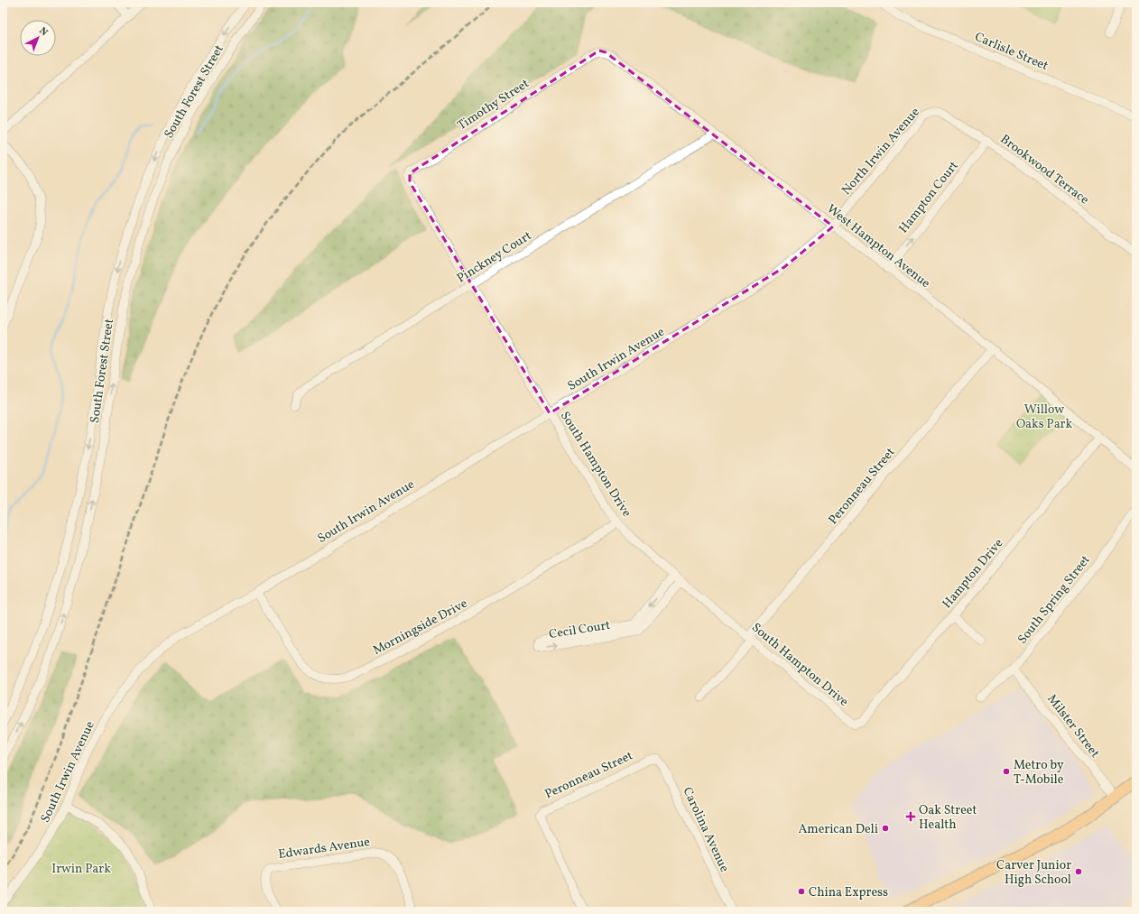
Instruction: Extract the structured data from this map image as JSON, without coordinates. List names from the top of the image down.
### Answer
{
  "streets": {
    "street": [
      "Carlisle Street",
      "South Forest Street",
      "Timothy Street",
      "North Irwin Avenue",
      "Brookwood Terrace",
      "Hampton Court",
      "West Hampton Avenue",
      "Pinckney Court",
      "South Irwin Avenue",
      "South Hampton Drive",
      "Peronneau Street",
      "Hampton Drive",
      "South Spring Street",
      "Morningside Drive",
      "Cecil Court",
      "Milster Street",
      "Carolina Avenue",
      "Edwards Avenue"
    ]
  },
  "crossings": [
    ["Timothy Street", "West Hampton Avenue"],
    ["Timothy Street", "South Hampton Drive"],
    ["North Irwin Avenue", "Brookwood Terrace"],
    ["North Irwin Avenue", "West Hampton Avenue"],
    ["North Irwin Avenue", "South Irwin Avenue"],
    ["Brookwood Terrace", "Hampton Court"],
    ["Hampton Court", "West Hampton Avenue"],
    ["West Hampton Avenue", "Pinckney Court"],
    ["West Hampton Avenue", "South Irwin Avenue"],
    ["West Hampton Avenue", "Peronneau Street"],
    ["West Hampton Avenue", "Hampton Drive"],
    ["Pinckney Court", "South Hampton Drive"],
    ["South Irwin Avenue", "South Hampton Drive"],
    ["South Irwin Avenue", "Morningside Drive"],
    ["South Hampton Drive", "Peronneau Street"],
    ["South Hampton Drive", "Hampton Drive"],
    ["South Hampton Drive", "Morningside Drive"],
    ["Peronneau Street", "Carolina Avenue"],
    ["South Spring Street", "Milster Street"]
  ],
  "one_way": ["Hampton Court"],
  "parks": ["Willow Oaks Park", "Irwin Park"],
  "places": {
    "other": [
      "Metro by T-Mobile",
      "American Deli",
      "Carver Junior High School",
      "China Express"
    ],
    "health": ["Oak Street Health"]
  },
  "north": "top right"
}
